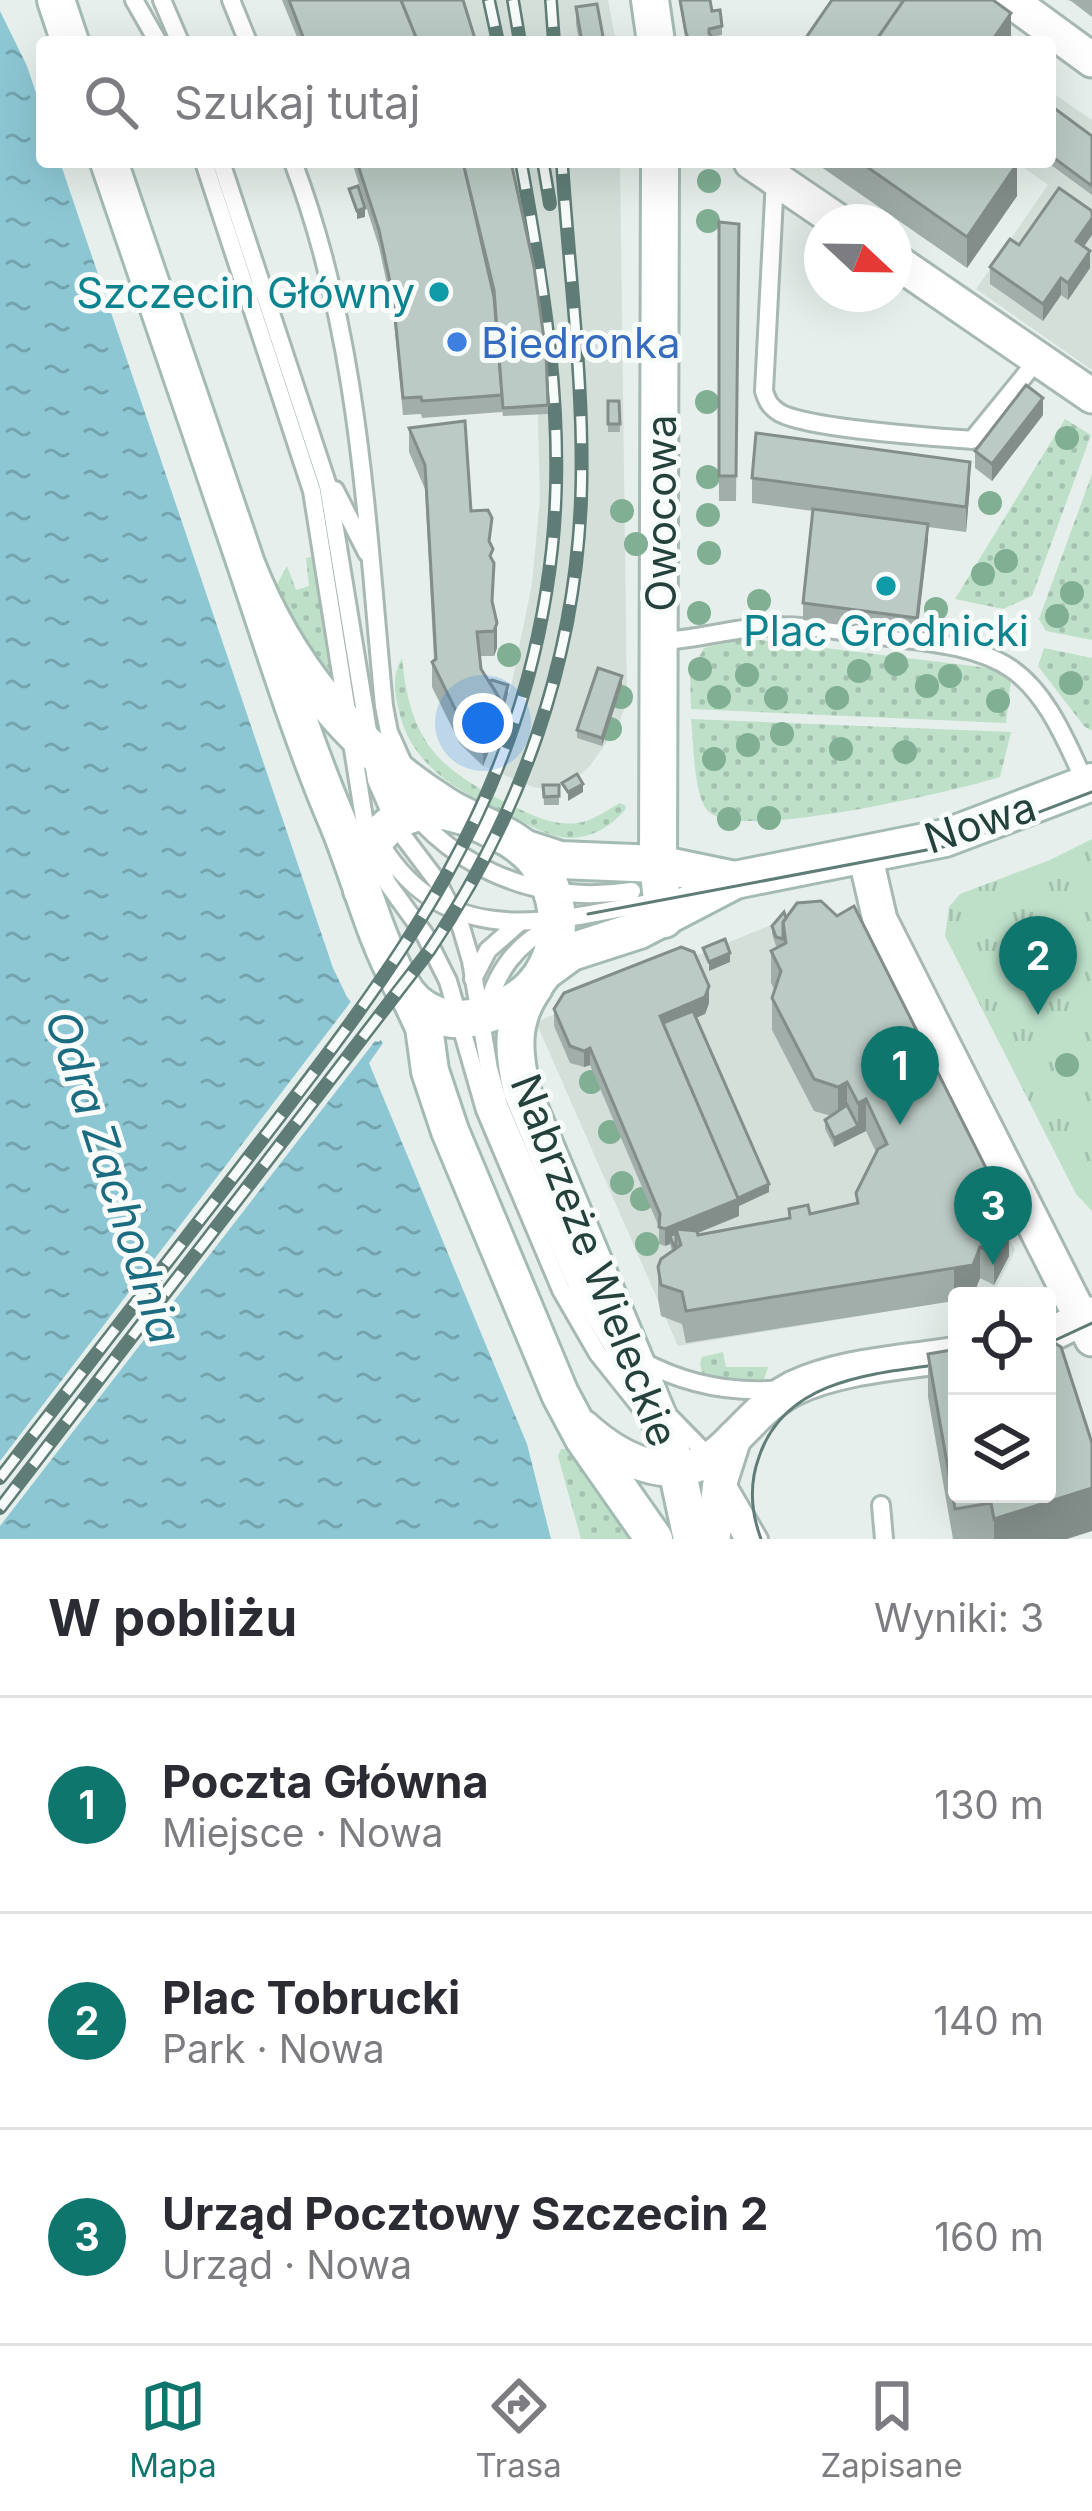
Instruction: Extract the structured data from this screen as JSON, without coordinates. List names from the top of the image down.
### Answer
{
  "streets": {
    "street": ["Owocowa", "Nowa", "Nabrzeże Wieleckie"]
  },
  "crossings": [
    ["Owocowa", "Nowa"],
    ["Nowa", "Nabrzeże Wieleckie"]
  ],
  "water": ["Odra Zachodnia"],
  "places": ["Szczecin Główny", "Biedronka", "Plac Grodnicki"],
  "north": "right",
  "page": {
    "search": "Szukaj tutaj",
    "pins": ["2", "1", "3"],
    "heading": ["W pobliżu", "Wyniki: 3"],
    "list": [
      {
        "mark": "1",
        "name": "Poczta Główna",
        "note": "Miejsce · Nowa",
        "value": "130 m"
      },
      {
        "mark": "2",
        "name": "Plac Tobrucki",
        "note": "Park · Nowa",
        "value": "140 m"
      },
      {
        "mark": "3",
        "name": "Urząd Pocztowy Szczecin 2",
        "note": "Urząd · Nowa",
        "value": "160 m"
      }
    ],
    "nav": ["Mapa", "Trasa", "Zapisane"]
  }
}
